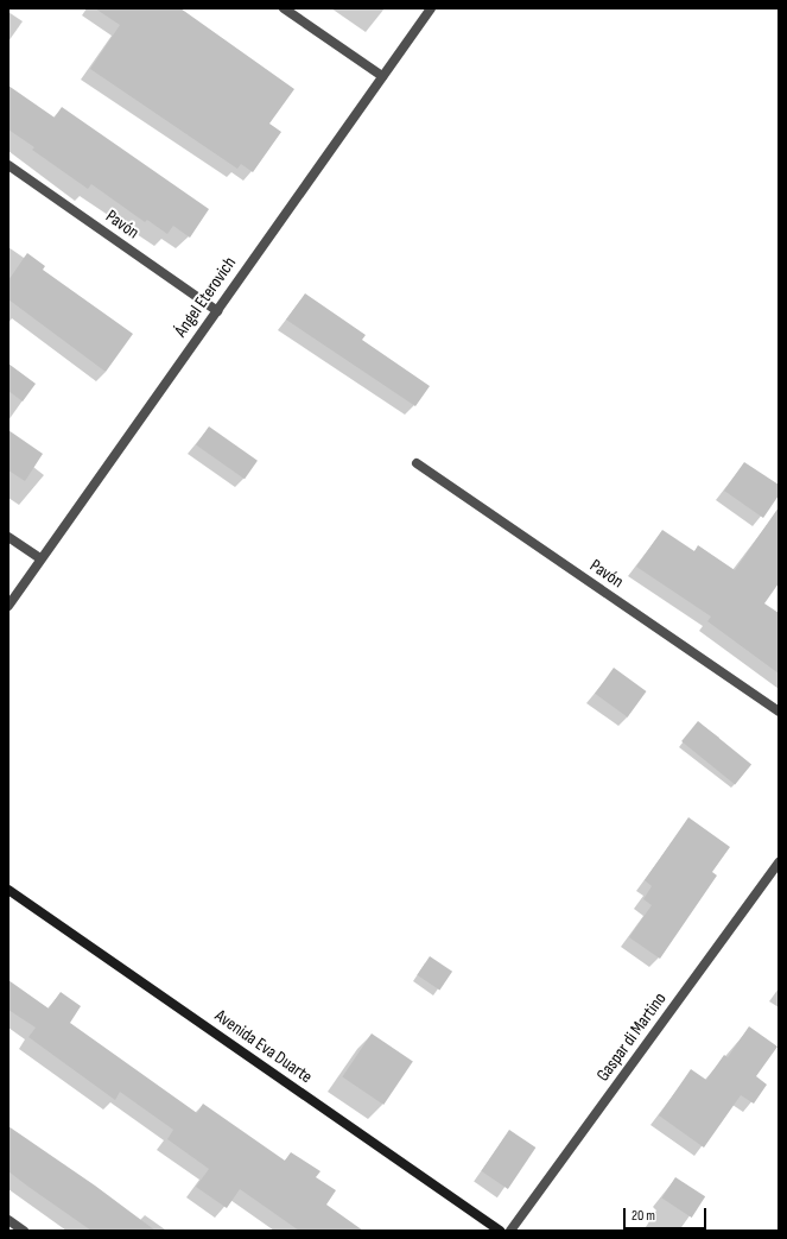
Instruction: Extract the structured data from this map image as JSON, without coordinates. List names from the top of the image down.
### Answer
{
  "streets": {
    "main road": ["Avenida Eva Duarte"],
    "street": ["Pavón", "Ángel Eterovich", "Gaspar di Martino"]
  },
  "crossings": [
    ["Pavón", "Ángel Eterovich"]
  ],
  "scale_bar": "20 m"
}
